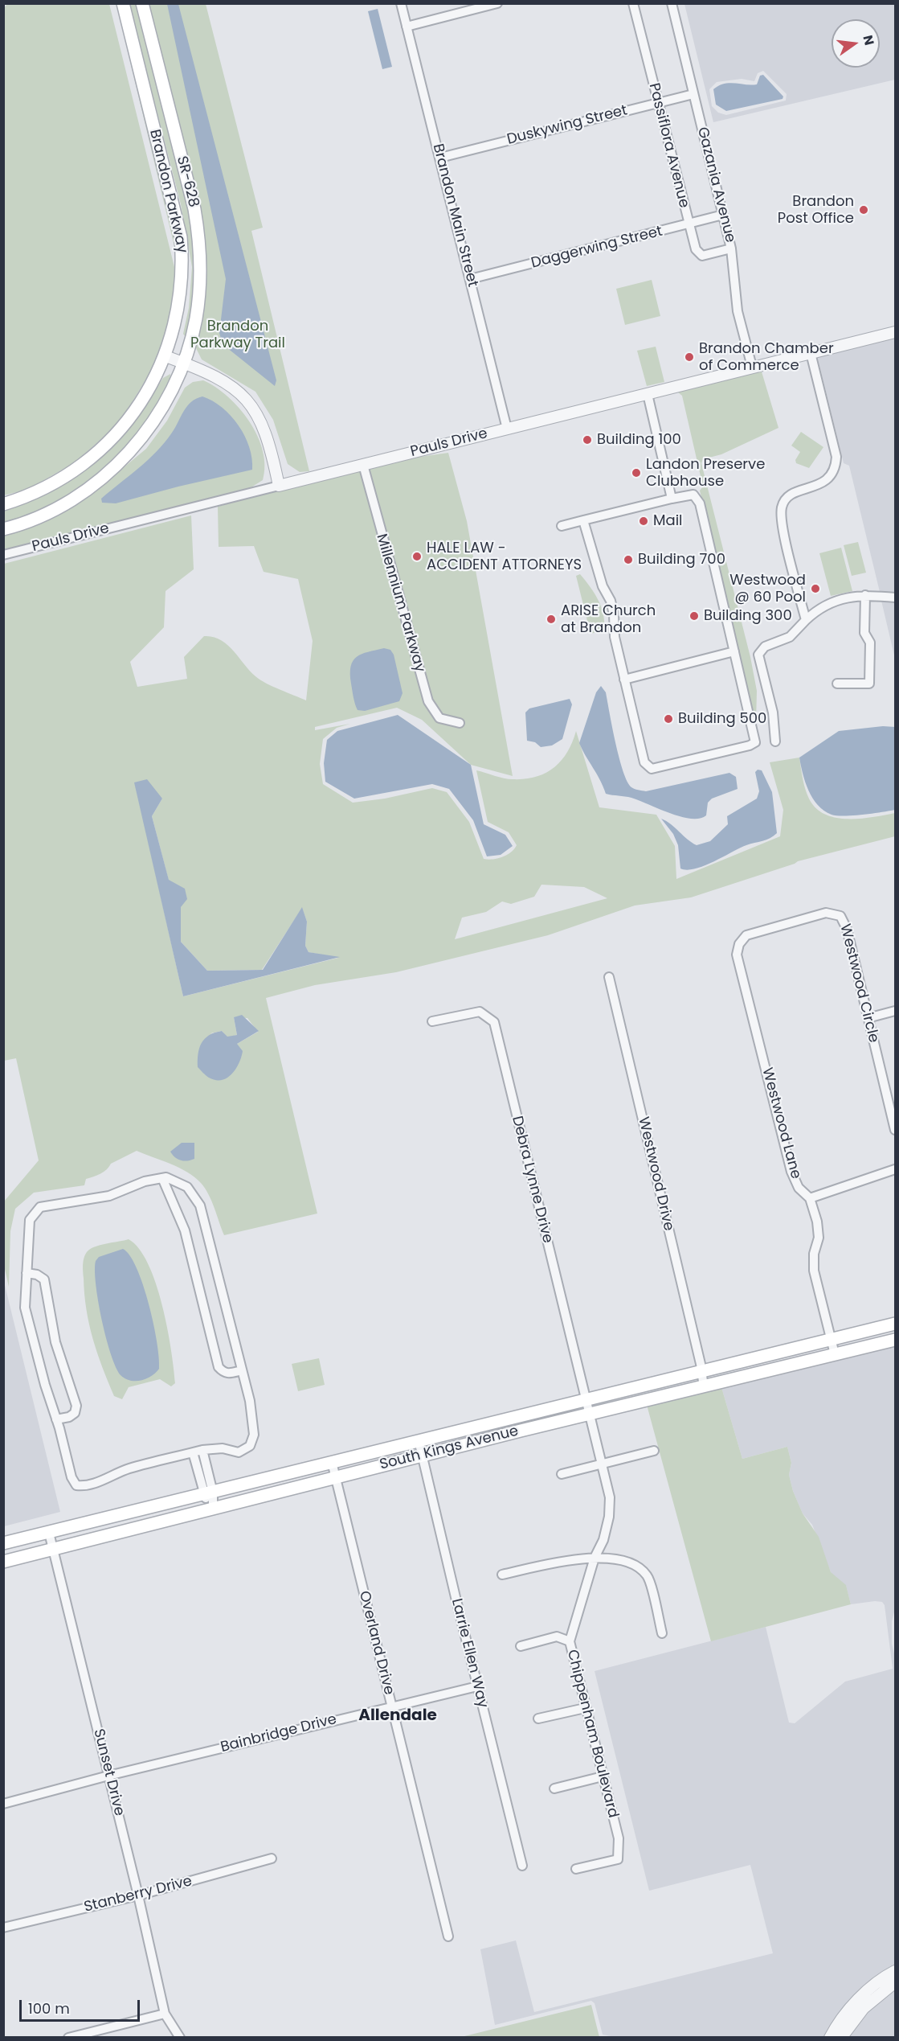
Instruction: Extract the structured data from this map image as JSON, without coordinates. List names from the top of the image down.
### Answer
{
  "streets": {
    "main road": ["SR-628", "Brandon Parkway", "South Kings Avenue"],
    "street": [
      "Duskywing Street",
      "Passiflora Avenue",
      "Gazania Avenue",
      "Brandon Main Street",
      "Daggerwing Street",
      "Pauls Drive",
      "Millennium Parkway",
      "Westwood Circle",
      "Westwood Lane",
      "Westwood Drive",
      "Debra Lynne Drive",
      "Overland Drive",
      "Larrie Ellen Way",
      "Bainbridge Drive",
      "Chippenham Boulevard",
      "Sunset Drive",
      "Stanberry Drive"
    ]
  },
  "crossings": [
    ["Duskywing Street", "Passiflora Avenue"],
    ["Duskywing Street", "Gazania Avenue"],
    ["Duskywing Street", "Brandon Main Street"],
    ["Passiflora Avenue", "Gazania Avenue"],
    ["Passiflora Avenue", "Daggerwing Street"],
    ["Gazania Avenue", "Daggerwing Street"],
    ["Gazania Avenue", "Pauls Drive"],
    ["Brandon Main Street", "Daggerwing Street"],
    ["Brandon Main Street", "Pauls Drive"],
    ["Pauls Drive", "Millennium Parkway"],
    ["Westwood Circle", "Westwood Lane"],
    ["Westwood Lane", "South Kings Avenue"],
    ["Westwood Drive", "South Kings Avenue"],
    ["Debra Lynne Drive", "South Kings Avenue"],
    ["Debra Lynne Drive", "Chippenham Boulevard"],
    ["South Kings Avenue", "Overland Drive"],
    ["South Kings Avenue", "Larrie Ellen Way"],
    ["South Kings Avenue", "Chippenham Boulevard"],
    ["South Kings Avenue", "Sunset Drive"],
    ["Overland Drive", "Bainbridge Drive"],
    ["Larrie Ellen Way", "Bainbridge Drive"],
    ["Bainbridge Drive", "Sunset Drive"],
    ["Sunset Drive", "Stanberry Drive"]
  ],
  "districts": ["Allendale"],
  "parks": ["Brandon Parkway Trail"],
  "places": [
    "Brandon Post Office",
    "Brandon Chamber of Commerce",
    "Building 100",
    "Landon Preserve Clubhouse",
    "Mail",
    "HALE LAW - ACCIDENT ATTORNEYS",
    "Building 700",
    "Westwood @ 60 Pool",
    "Building 300",
    "ARISE Church at Brandon",
    "Building 500"
  ],
  "scale_bar": "100 m",
  "north": "right"
}
